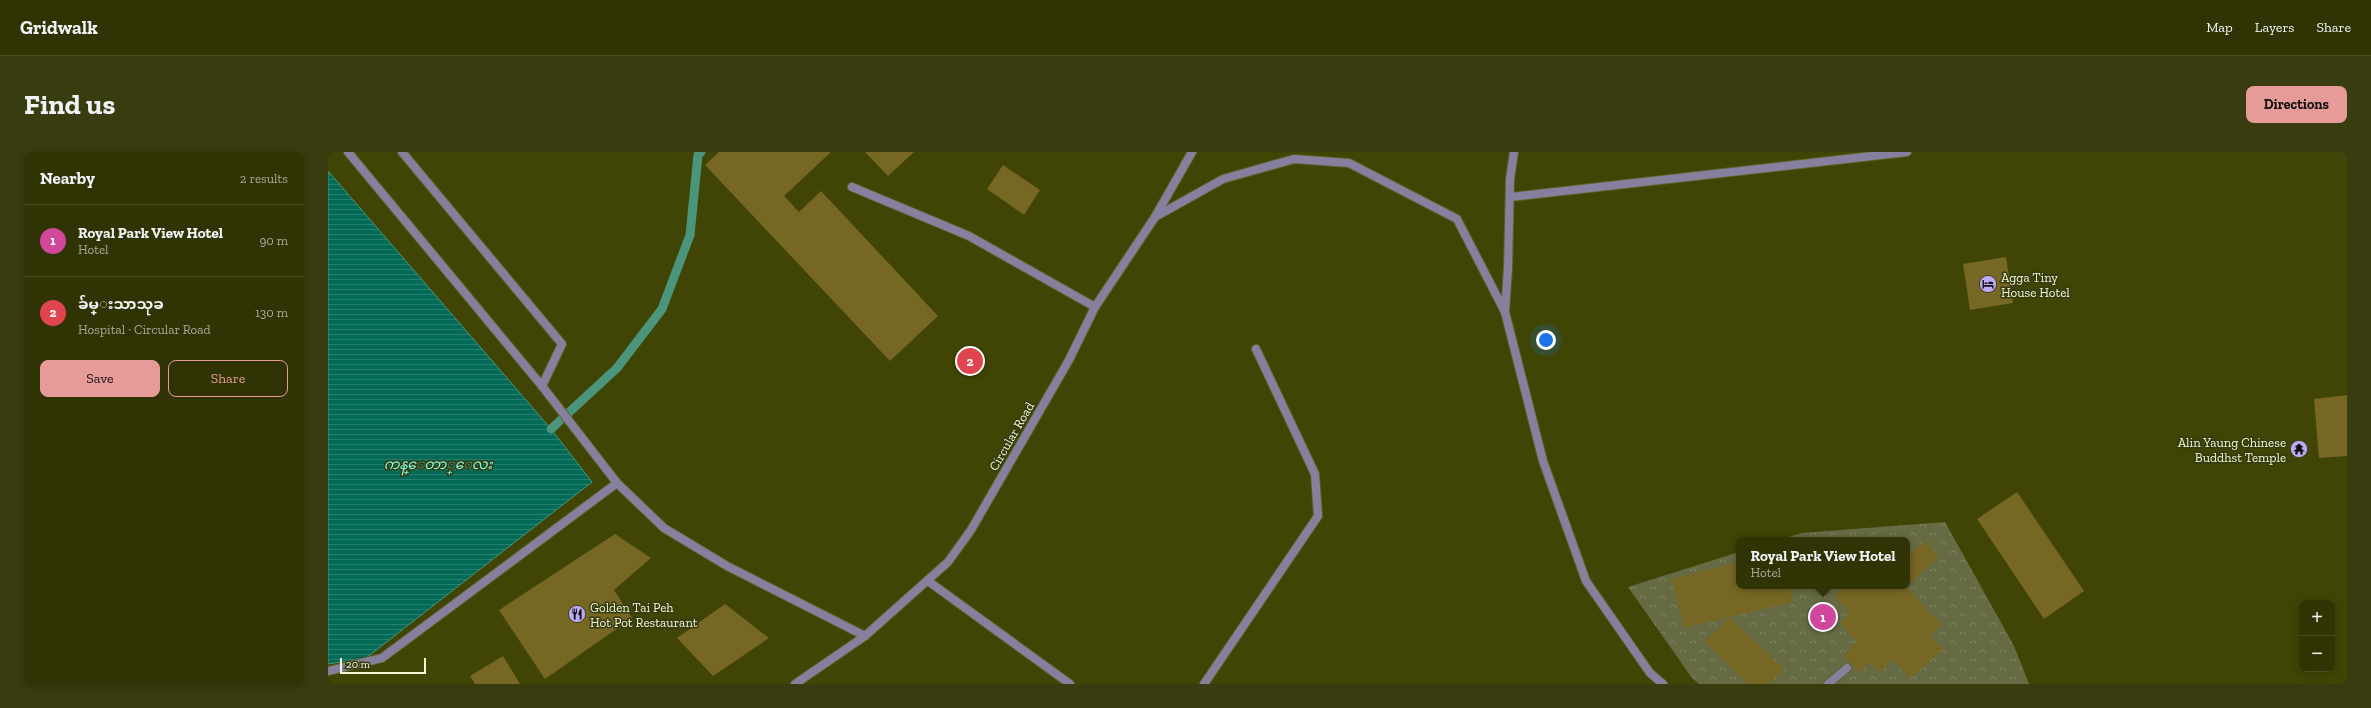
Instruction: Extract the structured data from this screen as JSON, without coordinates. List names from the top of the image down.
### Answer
{
  "streets": {
    "street": ["Circular Road"]
  },
  "water": ["ကန္ေတာ္ေလး"],
  "places": {
    "hotel": ["Agga Tiny House Hotel"],
    "temple": ["Alin Yaung Chinese Buddhst Temple"],
    "restaurant": ["Golden Tai Peh Hot Pot Restaurant"]
  },
  "scale_bar": "20 m",
  "page": {
    "header": "Gridwalk",
    "nav": ["Map", "Layers", "Share"],
    "buttons": [
      "Directions",
      ["Save", "Share"]
    ],
    "title": "Find us",
    "heading": ["Nearby", "2 results"],
    "list": [
      {
        "mark": "1",
        "name": "Royal Park View Hotel",
        "note": "Hotel",
        "value": "90 m"
      },
      {
        "mark": "2",
        "name": "ခ်မ္းသာသုခ",
        "note": "Hospital · Circular Road",
        "value": "130 m"
      }
    ],
    "pins": ["2", "1"],
    "popup": ["Royal Park View Hotel", "Hotel"],
    "map_buttons": ["+", "−"],
    "scale": "20 m"
  }
}
